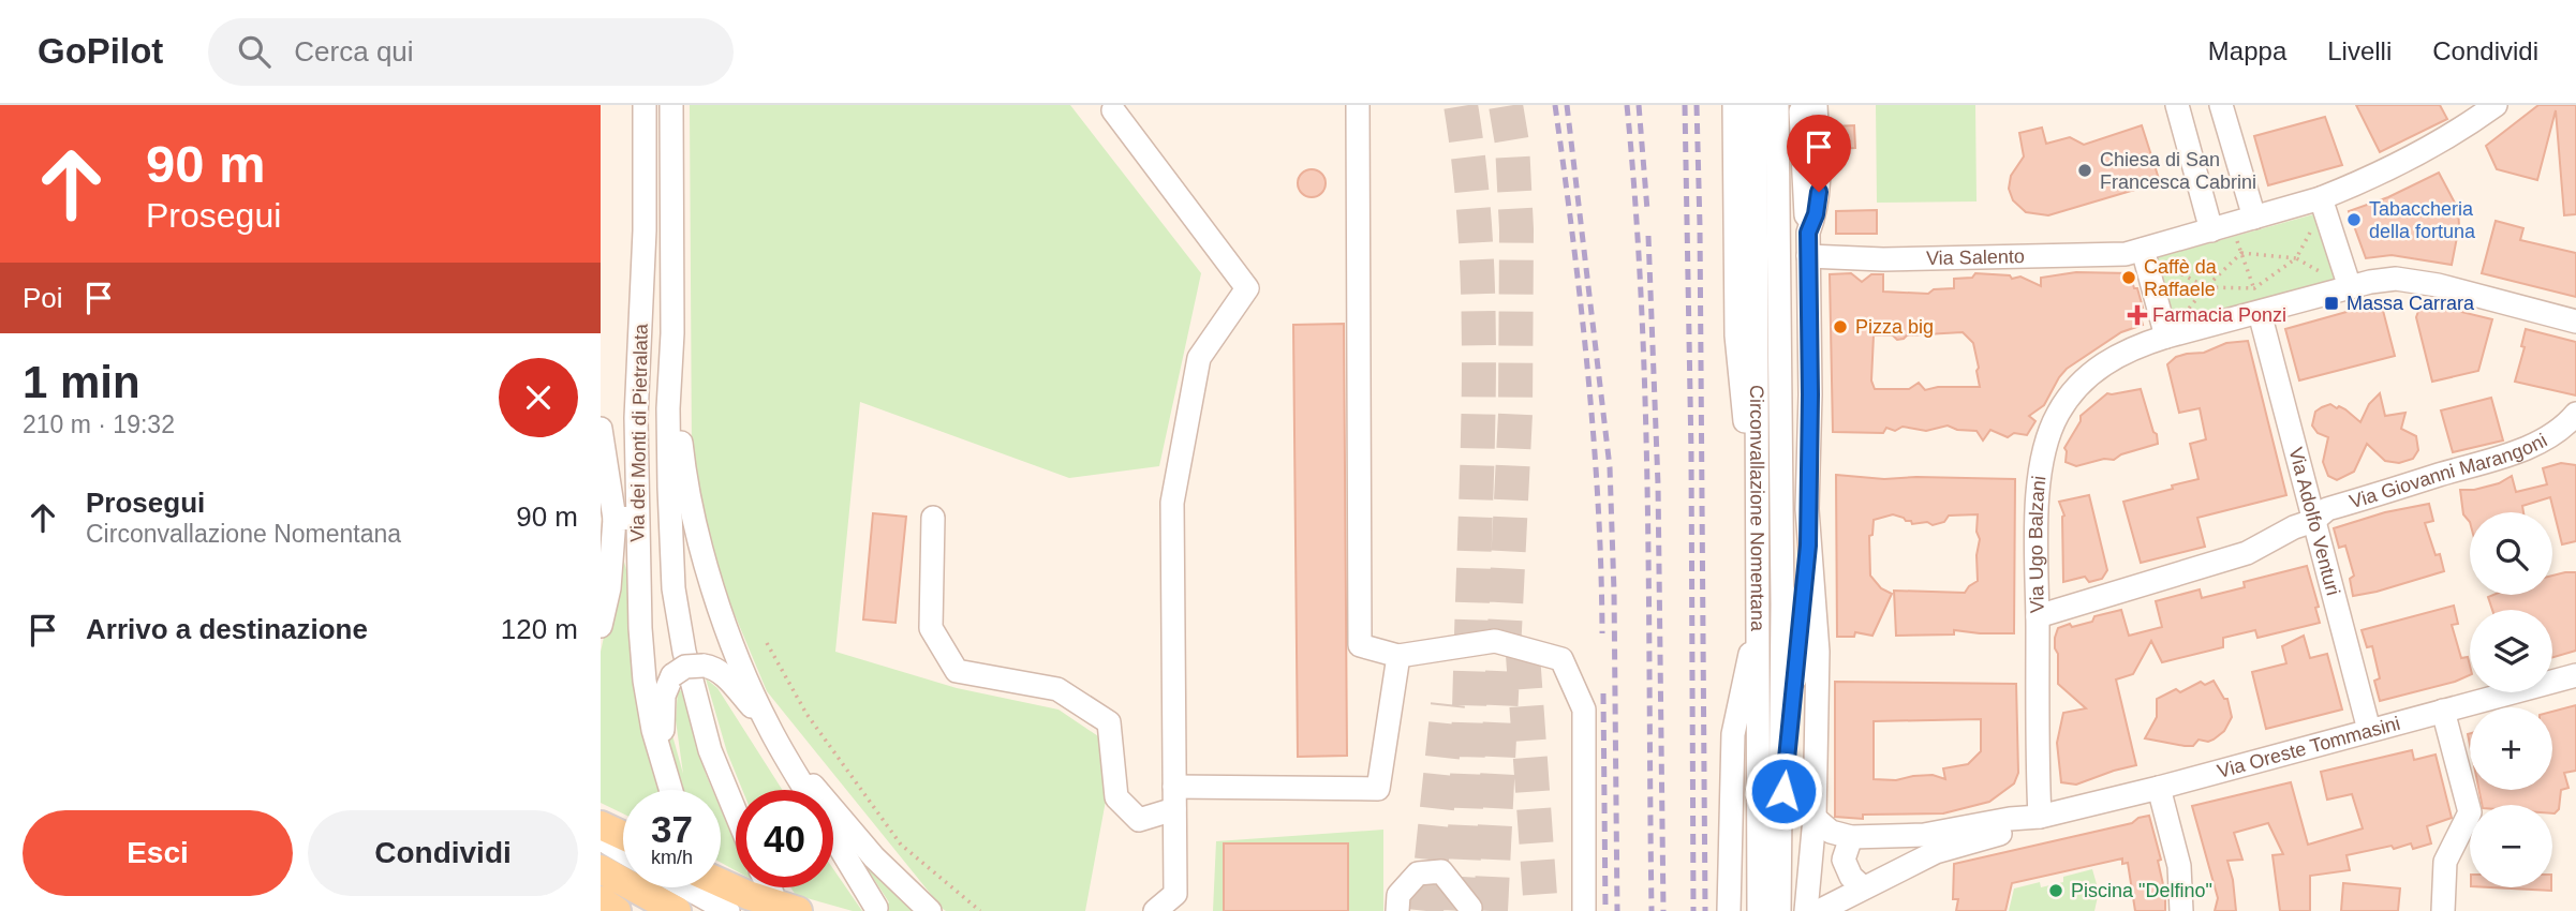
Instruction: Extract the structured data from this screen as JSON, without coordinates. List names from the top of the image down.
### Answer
{
  "streets": {
    "street": [
      "Via Salento",
      "Via dei Monti di Pietralata",
      "Via Giovanni Marangoni",
      "Circonvallazione Nomentana",
      "Via Adolfo Venturi",
      "Via Ugo Balzani",
      "Via Oreste Tommasini"
    ]
  },
  "crossings": [
    ["Via Giovanni Marangoni", "Via Adolfo Venturi"],
    ["Via Giovanni Marangoni", "Via Ugo Balzani"],
    ["Via Adolfo Venturi", "Via Ugo Balzani"],
    ["Via Adolfo Venturi", "Via Oreste Tommasini"],
    ["Via Ugo Balzani", "Via Oreste Tommasini"]
  ],
  "places": {
    "other": [
      "Chiesa di San Francesca Cabrini",
      "Tabaccheria della fortuna",
      "Caffè da Raffaele",
      "Pizza big",
      "Piscina \"Delfino\""
    ],
    "transit": ["Massa Carrara"],
    "health": ["Farmacia Ponzi"]
  },
  "page": {
    "header": "GoPilot",
    "search": "Cerca qui",
    "nav": ["Mappa", "Livelli", "Condividi"],
    "turn": ["90 m", "Prosegui"],
    "then": "Poi",
    "heading": ["1 min", "210 m · 19:32"],
    "list": [
      {
        "name": "Prosegui",
        "note": "Circonvallazione Nomentana",
        "value": "90 m"
      },
      {
        "name": "Arrivo a destinazione",
        "value": "120 m"
      }
    ],
    "map_buttons": ["+", "−"],
    "speed": "37 km/h",
    "limit": "40",
    "buttons": ["Esci", "Condividi"]
  }
}
